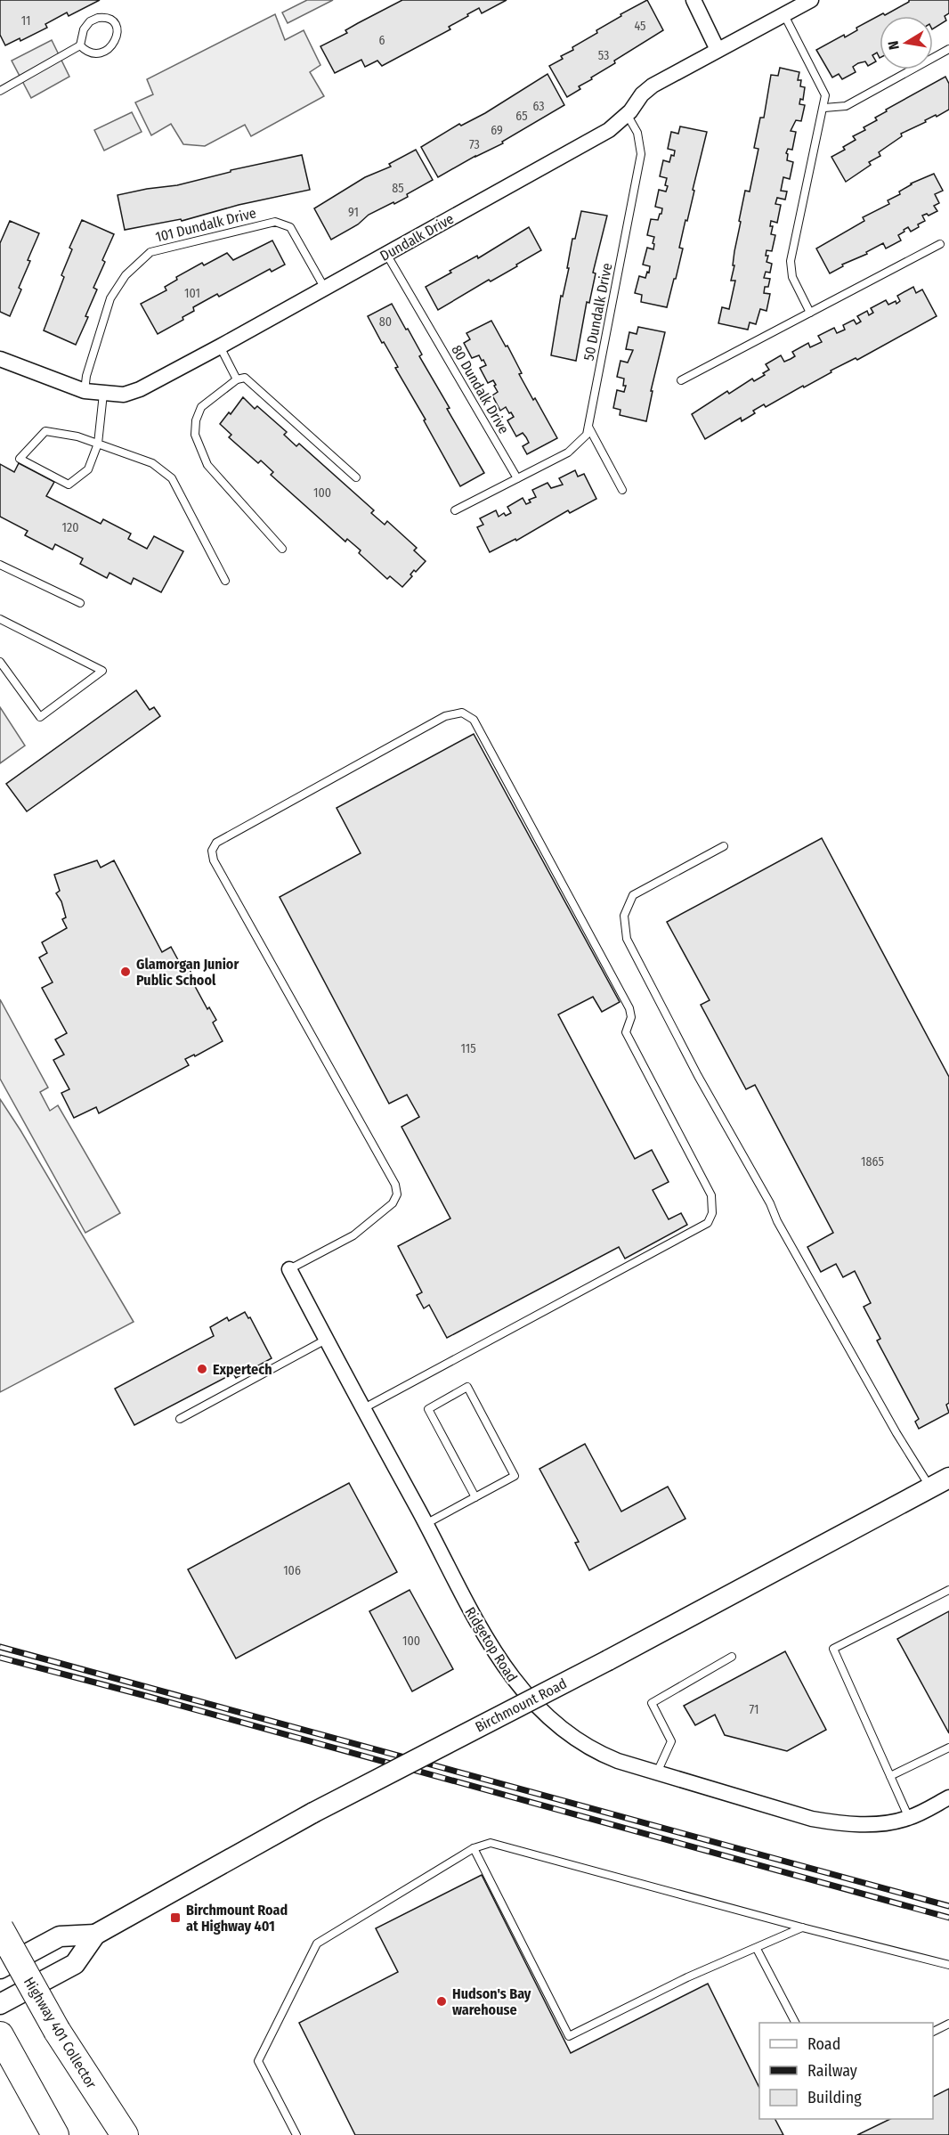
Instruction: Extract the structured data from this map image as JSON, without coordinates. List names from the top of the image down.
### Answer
{
  "streets": {
    "highway": ["Highway 401 Collector"],
    "main road": ["Birchmount Road"],
    "street": ["Dundalk Drive", "Ridgetop Road"],
    "lane": ["101 Dundalk Drive", "50 Dundalk Drive", "80 Dundalk Drive"]
  },
  "crossings": [
    ["101 Dundalk Drive", "Dundalk Drive"],
    ["Dundalk Drive", "50 Dundalk Drive"],
    ["Dundalk Drive", "80 Dundalk Drive"],
    ["50 Dundalk Drive", "80 Dundalk Drive"]
  ],
  "places": {
    "other": ["Glamorgan Junior Public School", "Expertech", "Hudson's Bay warehouse"],
    "transit": ["Birchmount Road at Highway 401"]
  },
  "house_numbers": [
    "11",
    "45",
    "6",
    "53",
    "63",
    "65",
    "69",
    "73",
    "85",
    "91",
    "101",
    "80",
    "100",
    "120",
    "115",
    "1865",
    "106",
    "100",
    "71"
  ],
  "legend": ["Road", "Railway", "Building"],
  "north": "left"
}
